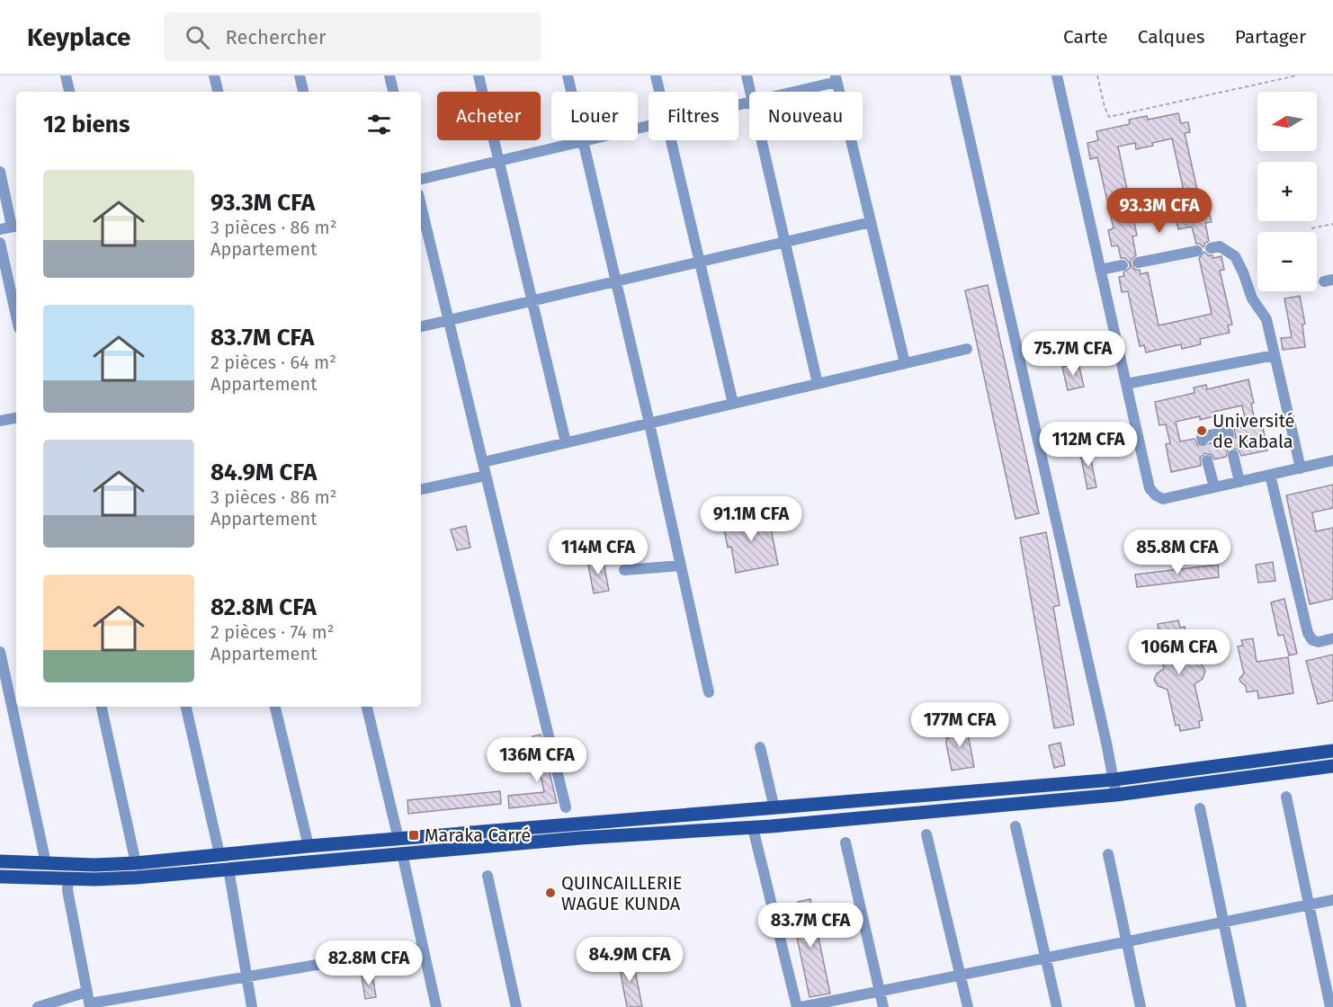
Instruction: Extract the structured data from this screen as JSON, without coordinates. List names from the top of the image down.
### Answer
{
  "places": {
    "other": ["Université de Kabala", "QUINCAILLERIE WAGUE KUNDA"],
    "transit": ["Maraka Carré"]
  },
  "north": "left",
  "page": {
    "header": "Keyplace",
    "search": "Rechercher",
    "nav": ["Carte", "Calques", "Partager"],
    "map_buttons": ["+", "−"],
    "chip": [
      "Acheter",
      "Louer",
      "Filtres",
      "Nouveau"
    ],
    "heading": "12 biens",
    "list": [
      {
        "name": "93.3M CFA",
        "note": "3 pièces · 86 m² · Appartement"
      },
      {
        "name": "83.7M CFA",
        "note": "2 pièces · 64 m² · Appartement"
      },
      {
        "name": "84.9M CFA",
        "note": "3 pièces · 86 m² · Appartement"
      },
      {
        "name": "82.8M CFA",
        "note": "2 pièces · 74 m² · Appartement"
      }
    ],
    "price": [
      "93.3M CFA",
      "75.7M CFA",
      "112M CFA",
      "91.1M CFA",
      "114M CFA",
      "85.8M CFA",
      "106M CFA",
      "177M CFA",
      "136M CFA",
      "83.7M CFA",
      "84.9M CFA",
      "82.8M CFA"
    ]
  }
}
